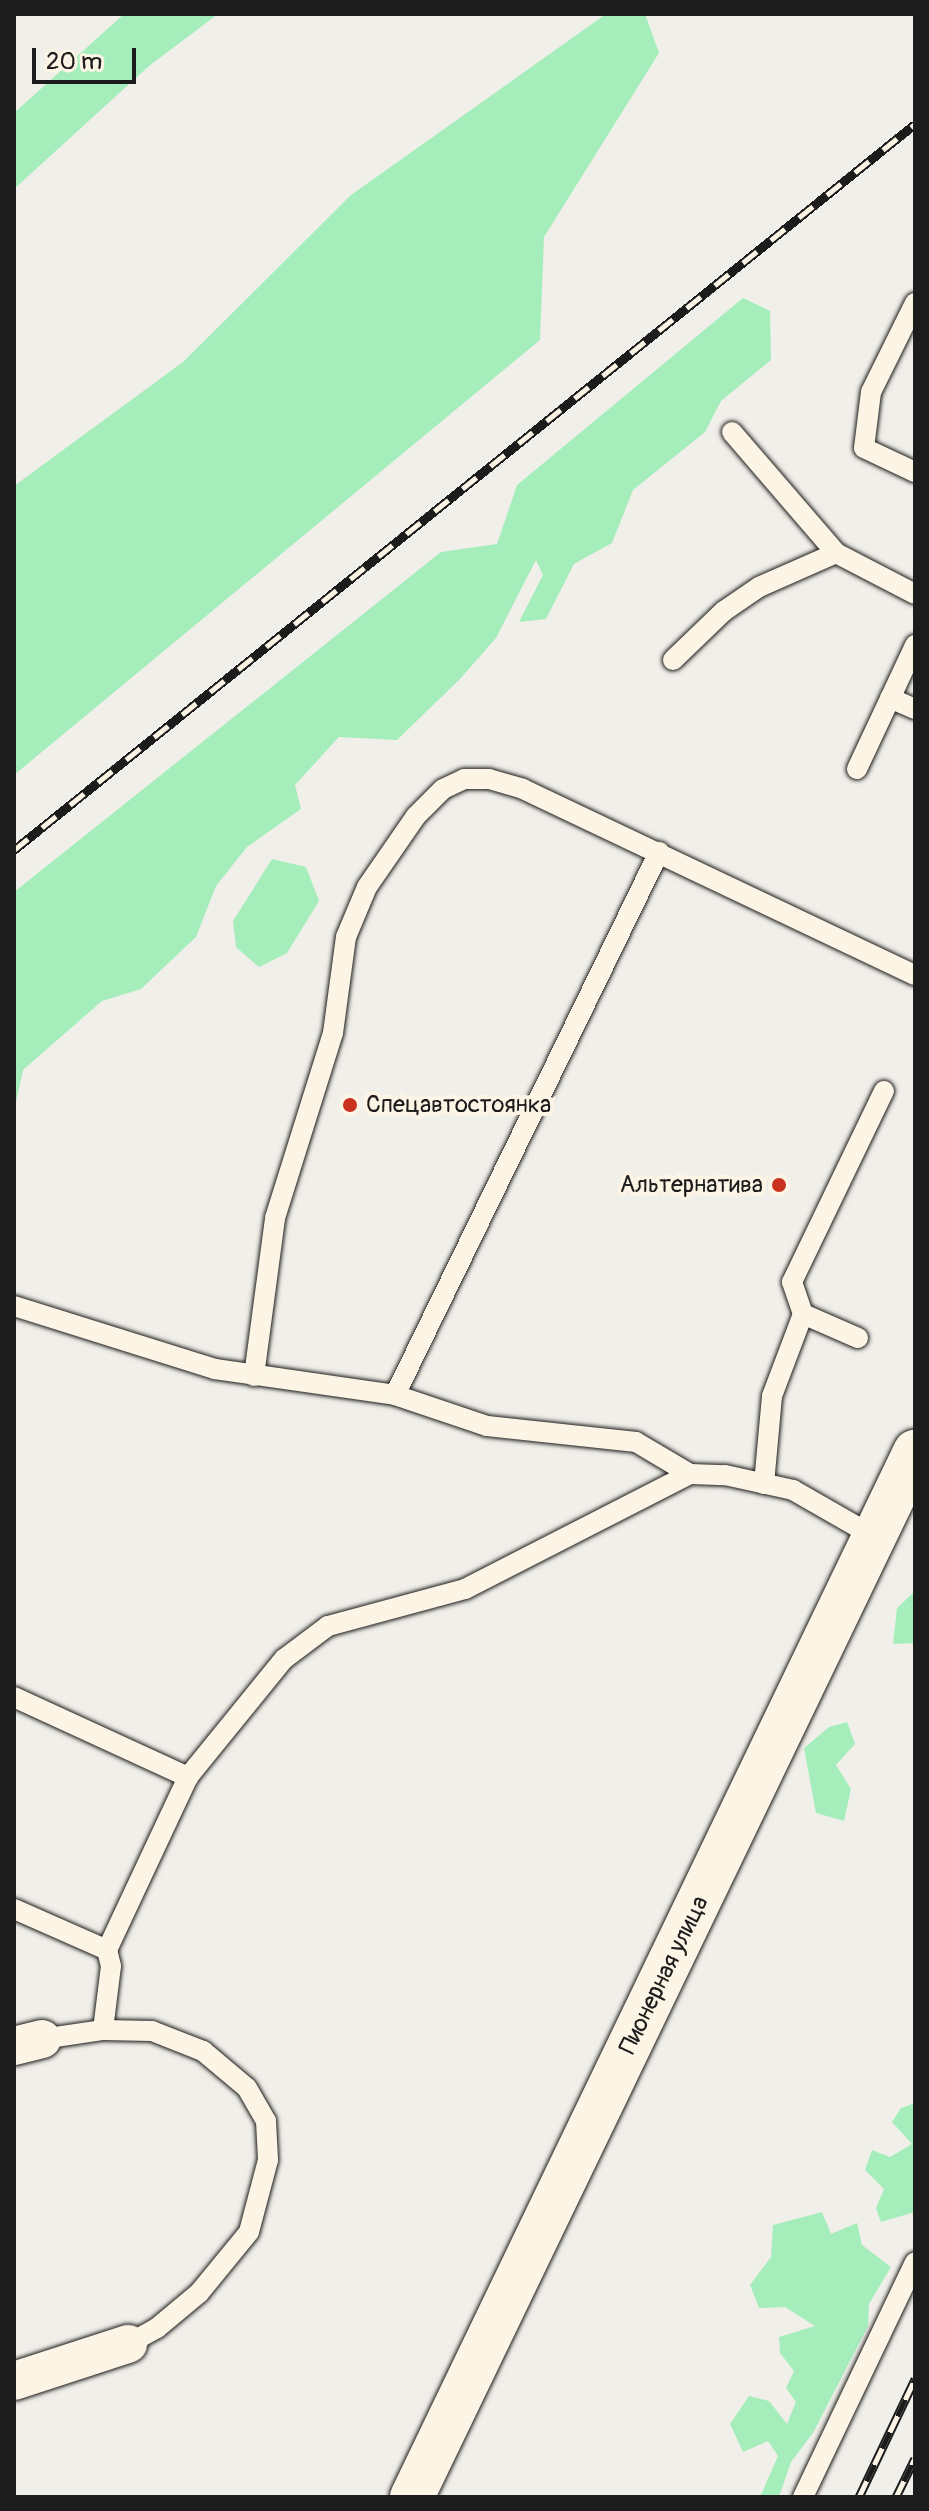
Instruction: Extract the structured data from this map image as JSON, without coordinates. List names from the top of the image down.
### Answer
{
  "streets": {
    "street": ["Пионерная улица"]
  },
  "places": ["Спецавтостоянка", "Альтернатива"],
  "scale_bar": "20 m"
}
